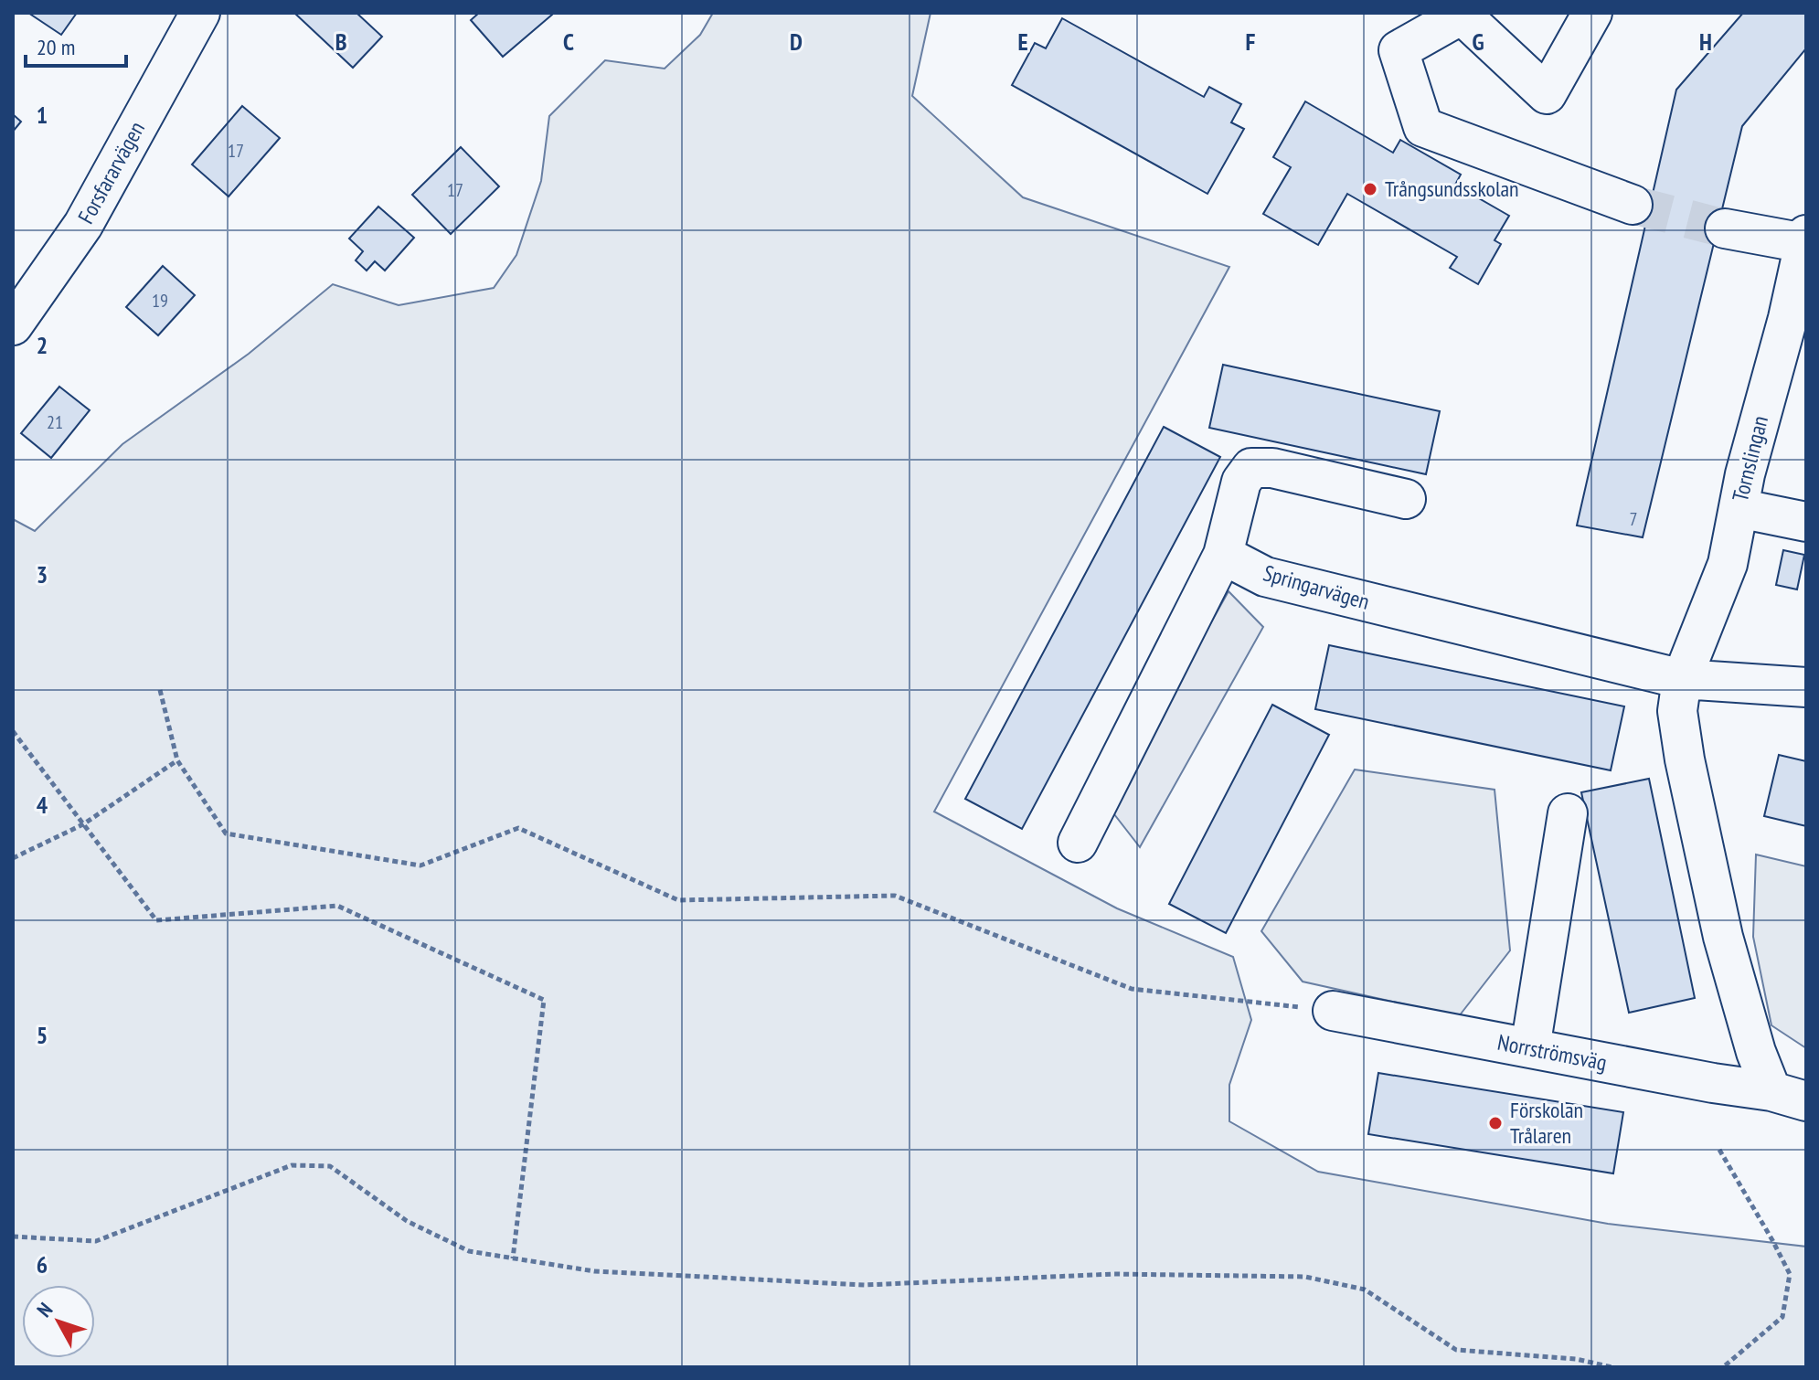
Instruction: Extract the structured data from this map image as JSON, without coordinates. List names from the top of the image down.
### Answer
{
  "streets": {
    "street": [
      "Forsfararvägen",
      "Tornslingan",
      "Springarvägen",
      "Norrströmsväg"
    ]
  },
  "crossings": [
    ["Tornslingan", "Springarvägen"],
    ["Tornslingan", "Norrströmsväg"]
  ],
  "places": ["Trångsundsskolan", "Förskolan Trålaren"],
  "house_numbers": [
    "17",
    "17",
    "19",
    "21",
    "7"
  ],
  "scale_bar": "20 m",
  "north": "top left",
  "grid": {
    "columns": [
      "B",
      "C",
      "D",
      "E",
      "F",
      "G",
      "H"
    ],
    "rows": [
      "1",
      "2",
      "3",
      "4",
      "5",
      "6"
    ]
  }
}
